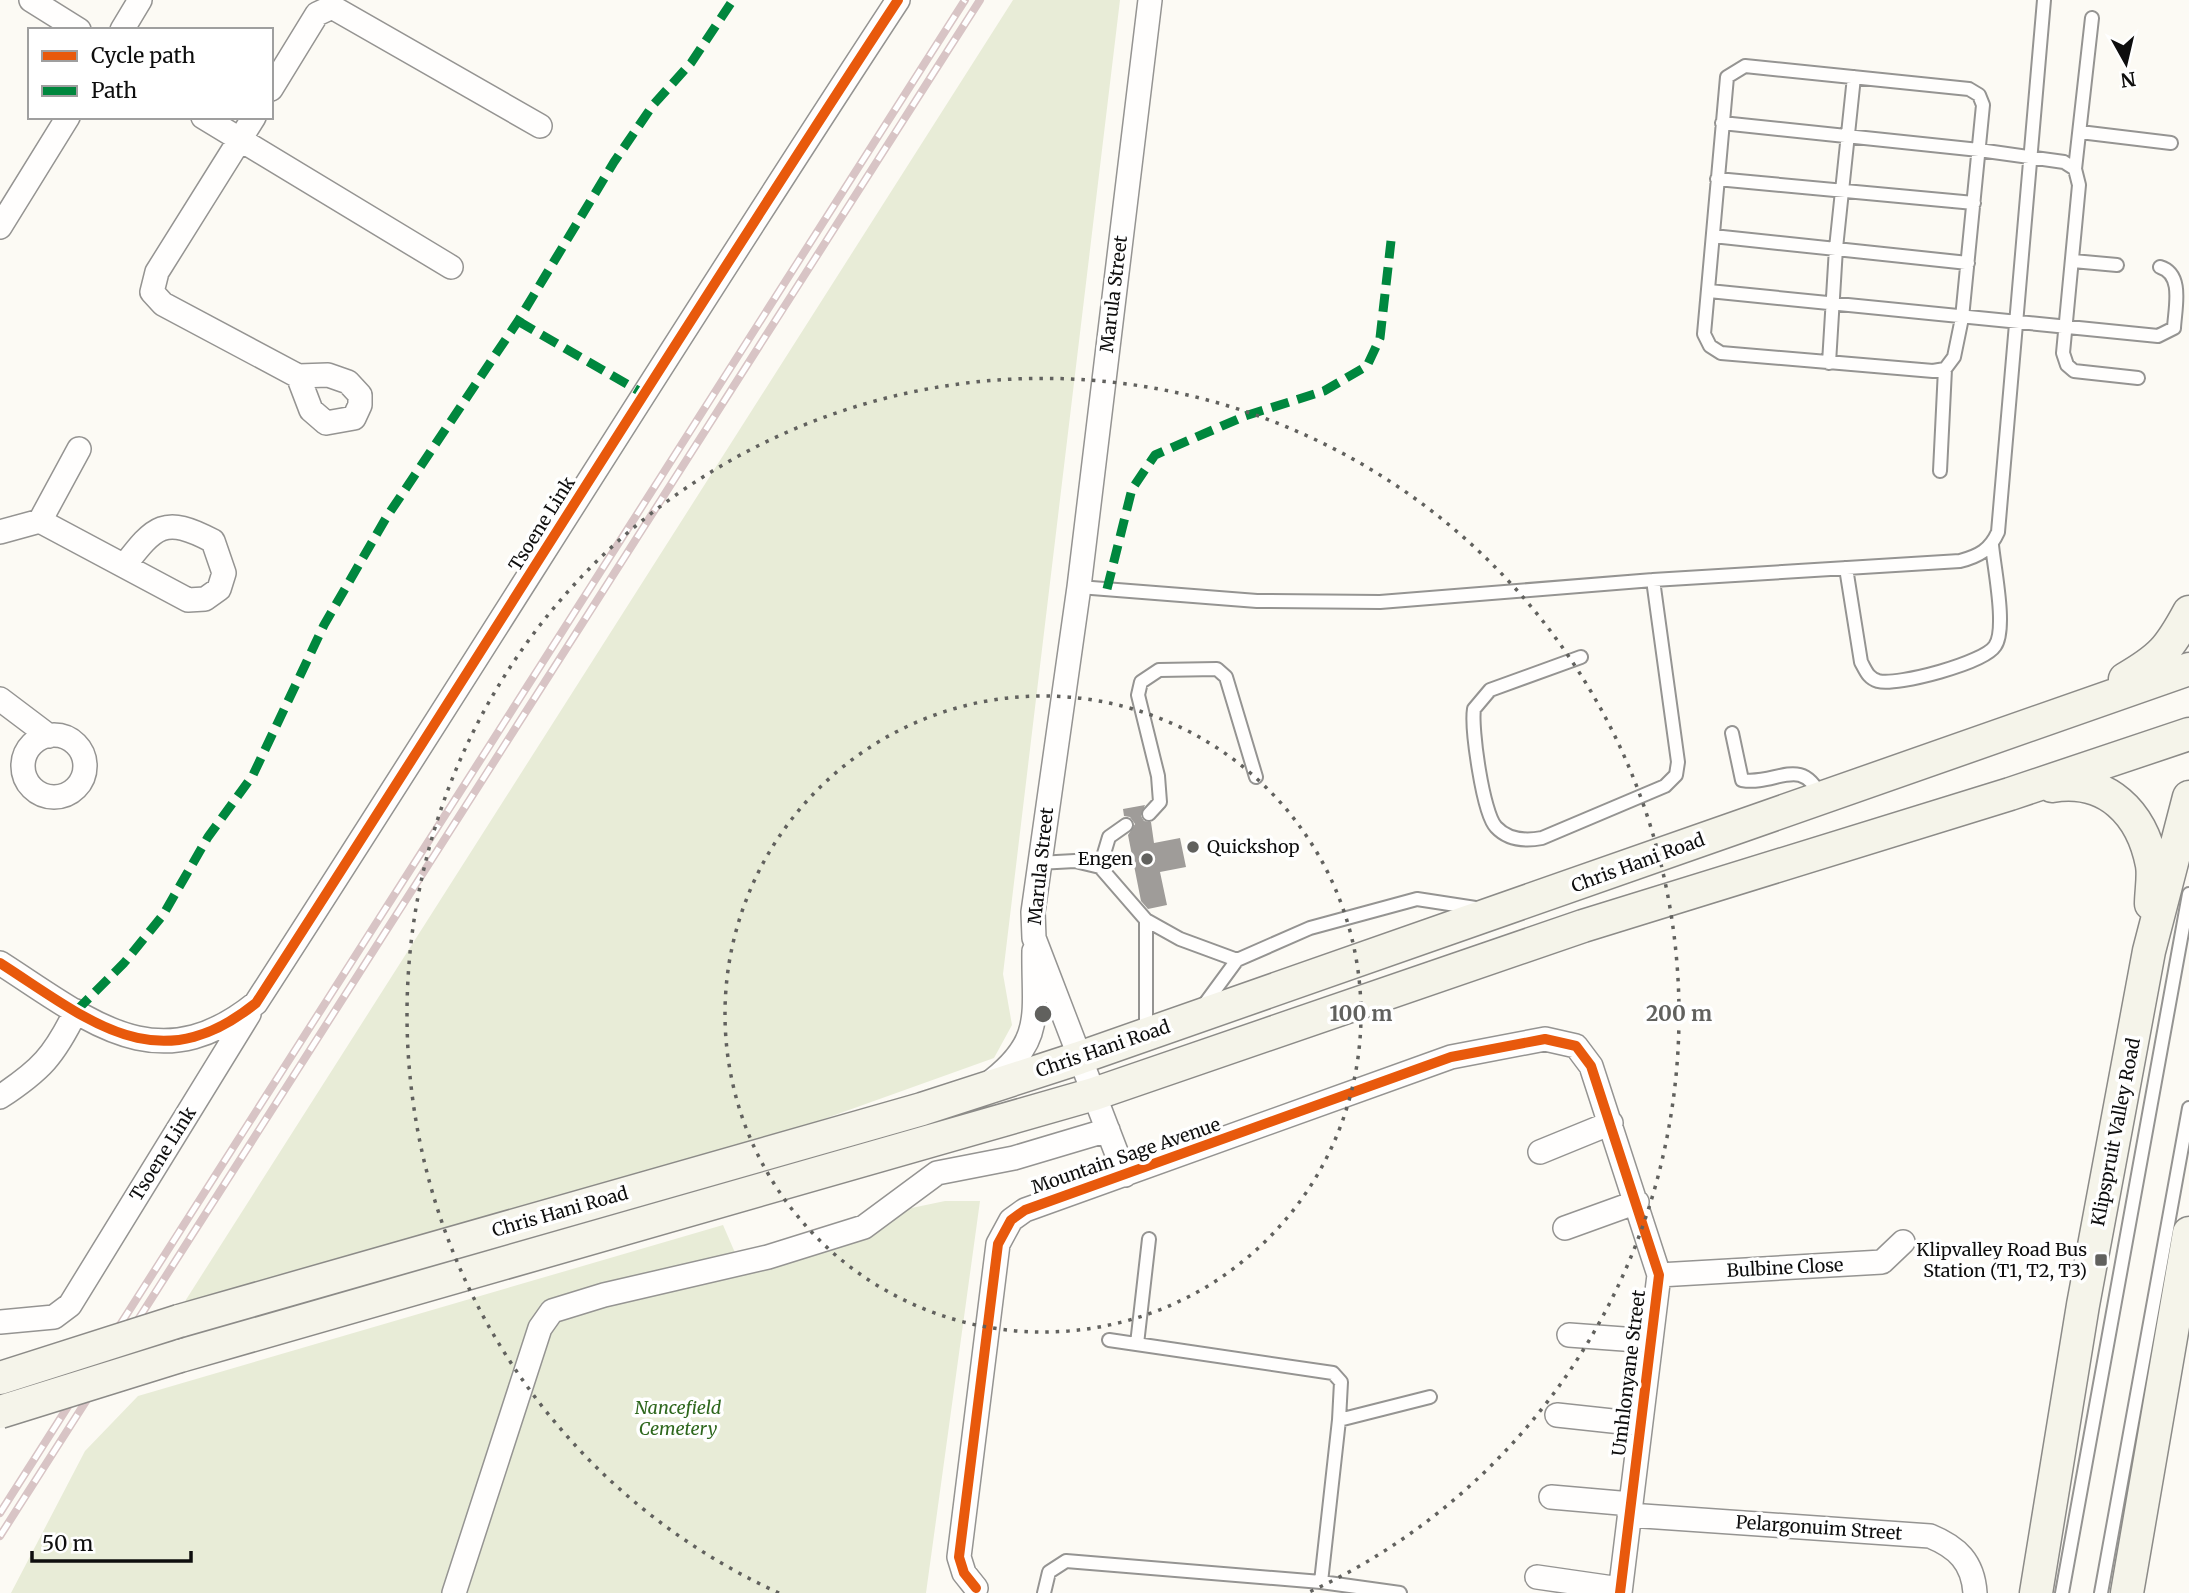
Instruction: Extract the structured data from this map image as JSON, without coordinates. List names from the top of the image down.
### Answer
{
  "streets": {
    "main road": ["Chris Hani Road", "Klipspruit Valley Road"],
    "street": [
      "Marula Street",
      "Tsoene Link",
      "Mountain Sage Avenue",
      "Bulbine Close",
      "Umhlonyane Street",
      "Pelargonuim Street"
    ]
  },
  "crossings": [
    ["Marula Street", "Chris Hani Road"],
    ["Marula Street", "Mountain Sage Avenue"],
    ["Chris Hani Road", "Mountain Sage Avenue"],
    ["Mountain Sage Avenue", "Umhlonyane Street"],
    ["Bulbine Close", "Umhlonyane Street"],
    ["Umhlonyane Street", "Pelargonuim Street"]
  ],
  "parks": ["Nancefield Cemetery"],
  "places": {
    "other": ["Quickshop", "Engen"],
    "transit": ["Klipvalley Road Bus Station (T1, T2, T3)"]
  },
  "legend": ["Cycle path", "Path"],
  "scale_bar": "50 m",
  "north": "bottom",
  "rings": ["100 m", "200 m"]
}
